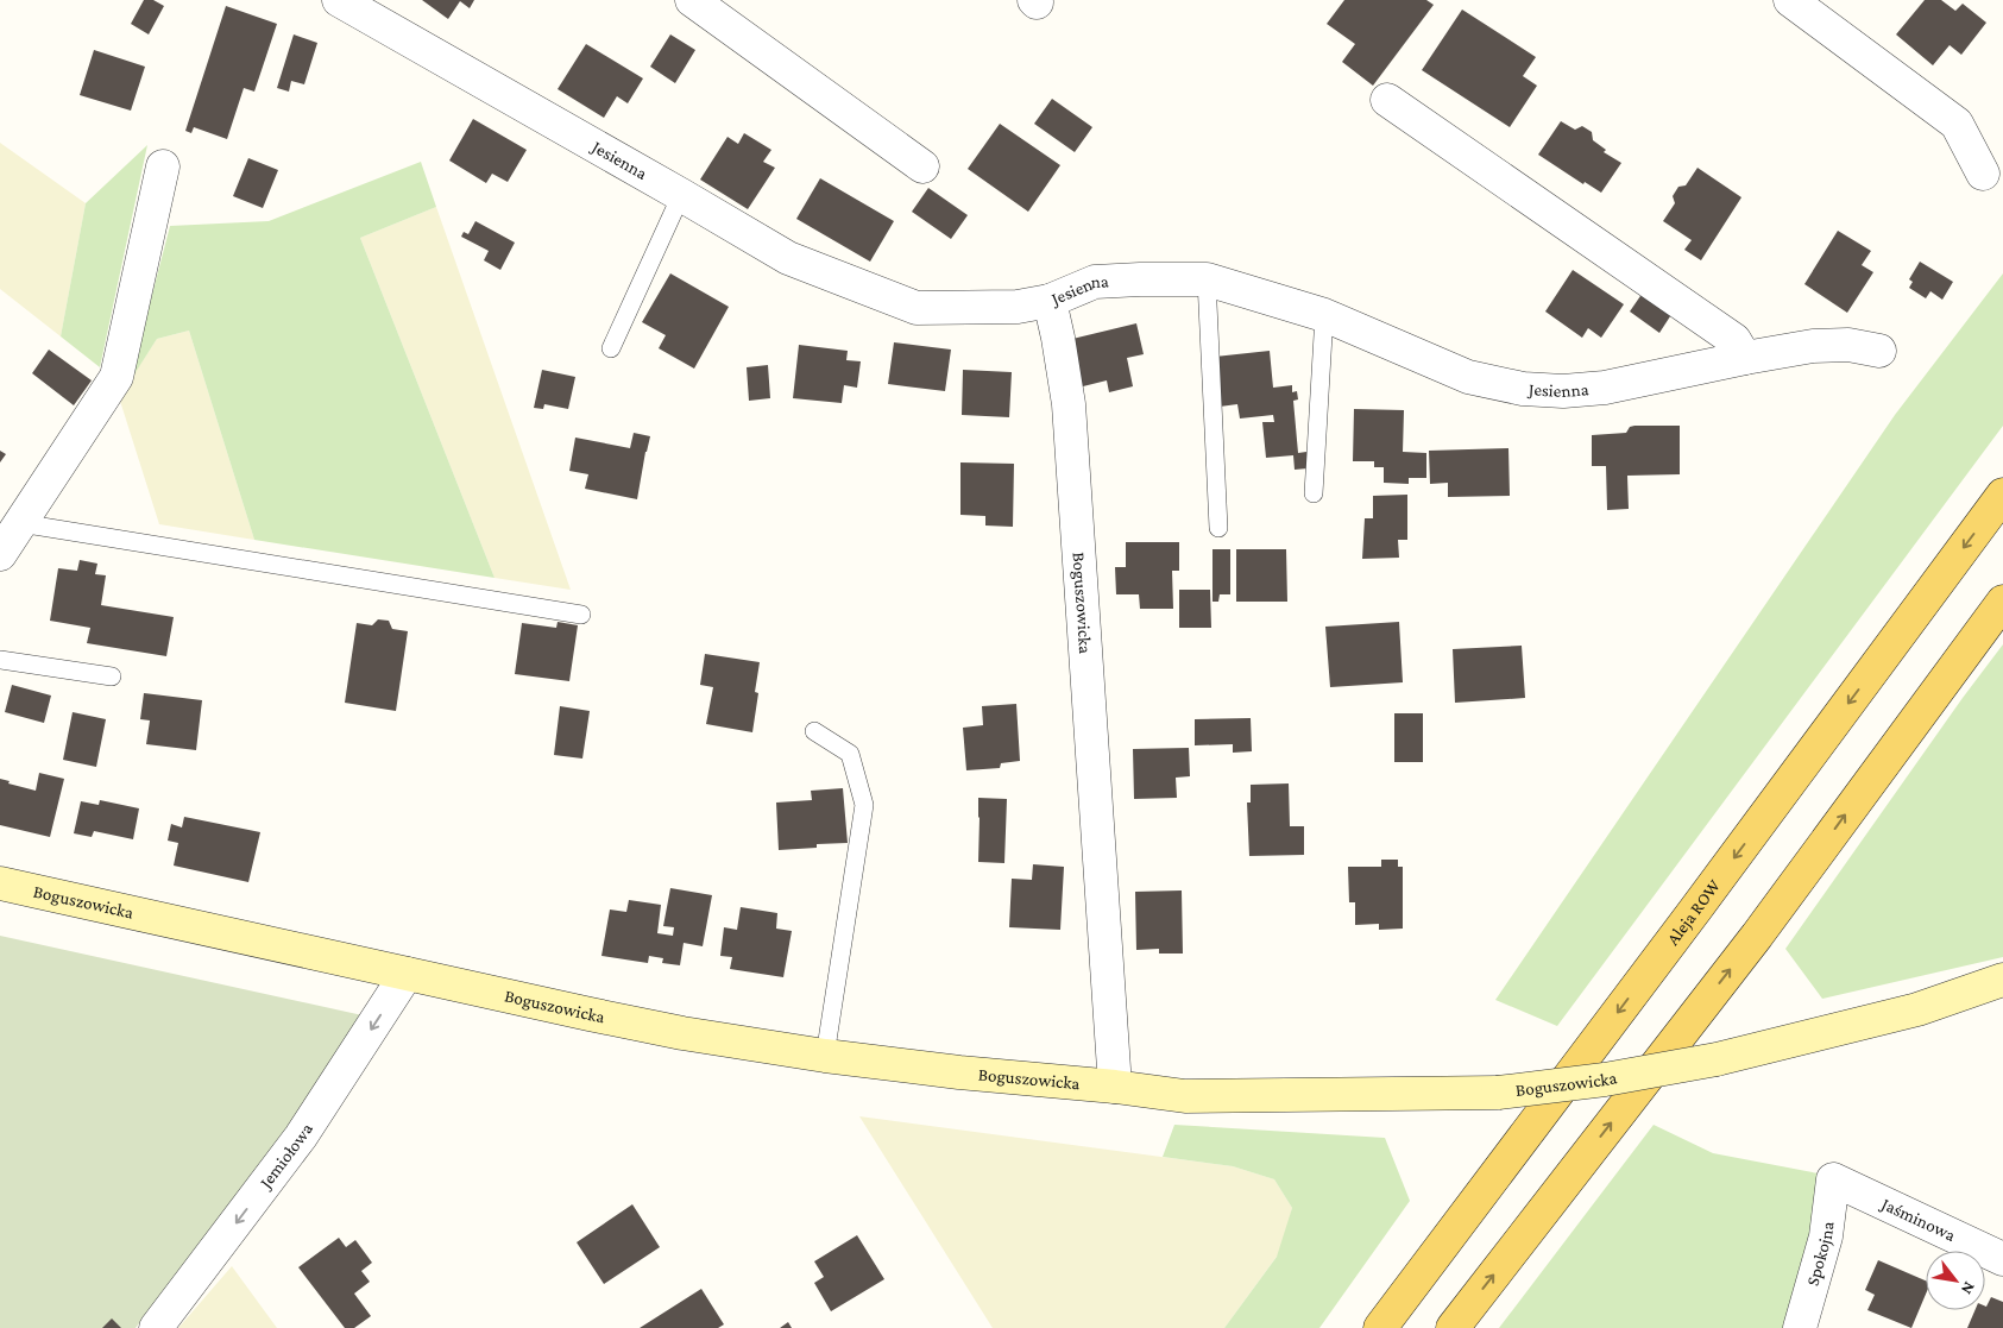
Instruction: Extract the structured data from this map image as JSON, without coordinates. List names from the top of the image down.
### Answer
{
  "streets": {
    "main road": ["Aleja ROW"],
    "street": [
      "Jesienna",
      "Boguszowicka",
      "Jemiołowa",
      "Jaśminowa",
      "Spokojna"
    ]
  },
  "crossings": [
    ["Jesienna", "Boguszowicka"],
    ["Boguszowicka", "Jemiołowa"],
    ["Jaśminowa", "Spokojna"]
  ],
  "one_way": ["Jemiołowa"],
  "north": "bottom right"
}
